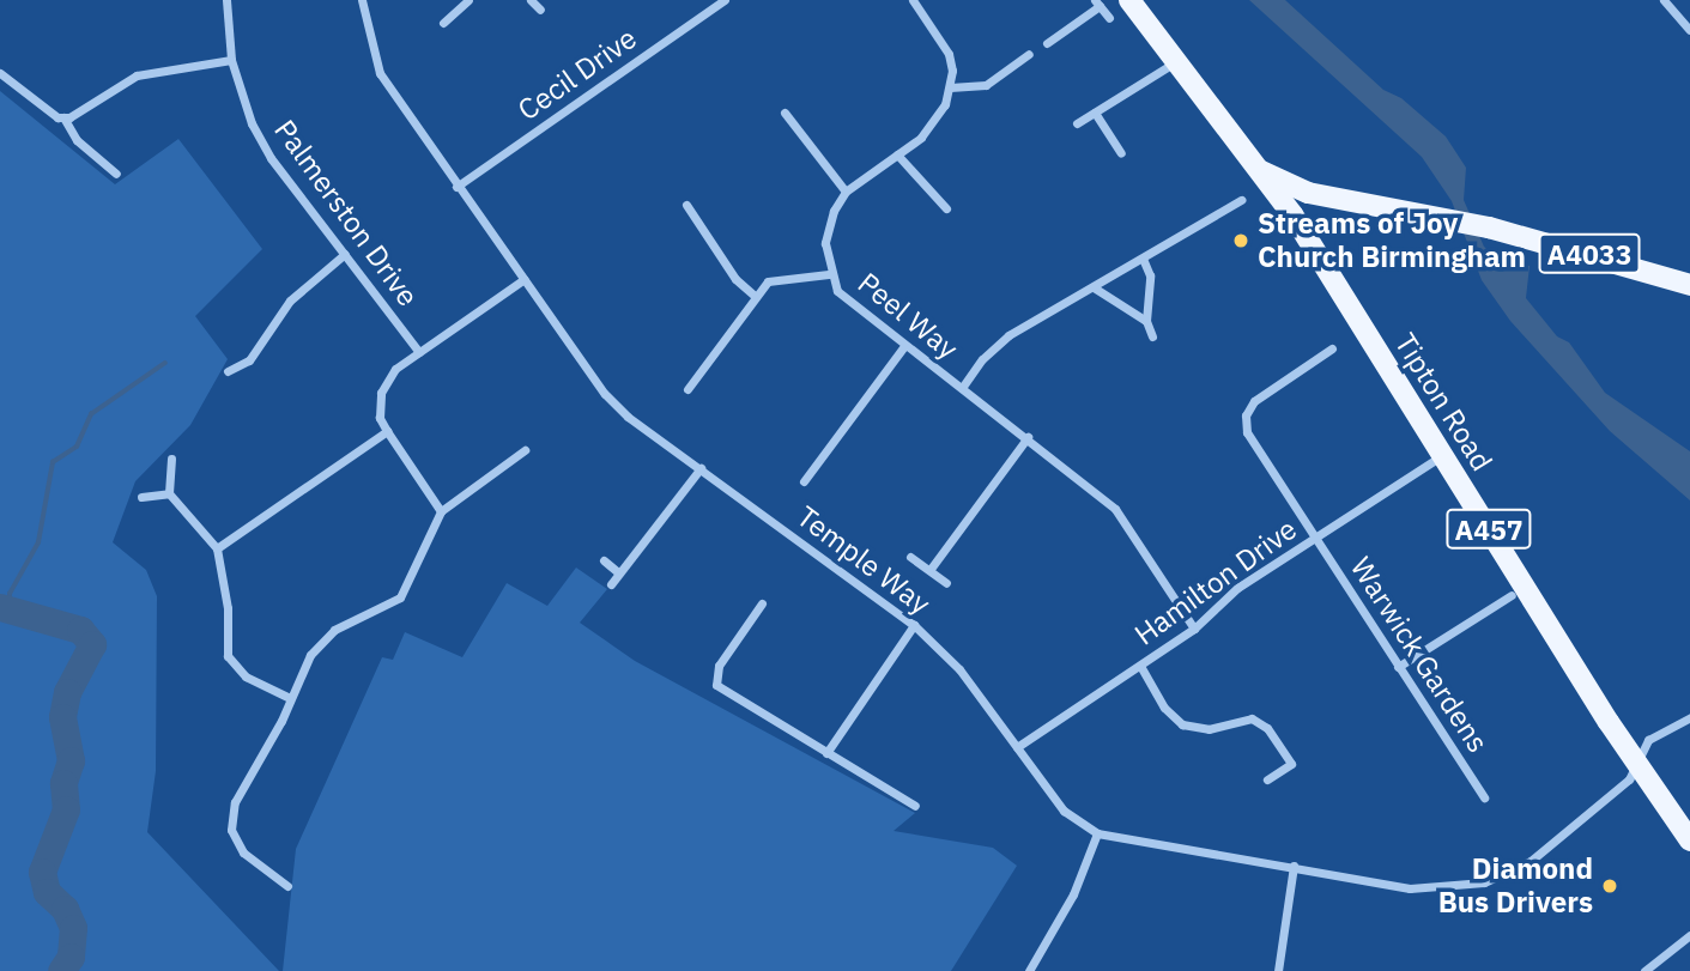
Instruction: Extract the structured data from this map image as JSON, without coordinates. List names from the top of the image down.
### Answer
{
  "streets": {
    "main road": ["A4033", "Tipton Road", "A457"],
    "street": [
      "Cecil Drive",
      "Palmerston Drive",
      "Peel Way",
      "Temple Way",
      "Hamilton Drive",
      "Warwick Gardens"
    ]
  },
  "crossings": [
    ["Cecil Drive", "Temple Way"],
    ["A4033", "Tipton Road"],
    ["A4033", "A457"],
    ["Peel Way", "Hamilton Drive"],
    ["Tipton Road", "A457"],
    ["Tipton Road", "Temple Way"],
    ["Tipton Road", "Hamilton Drive"],
    ["Temple Way", "Hamilton Drive"],
    ["Hamilton Drive", "Warwick Gardens"]
  ],
  "places": ["Streams of Joy Church Birmingham", "Diamond Bus Drivers"]
}
